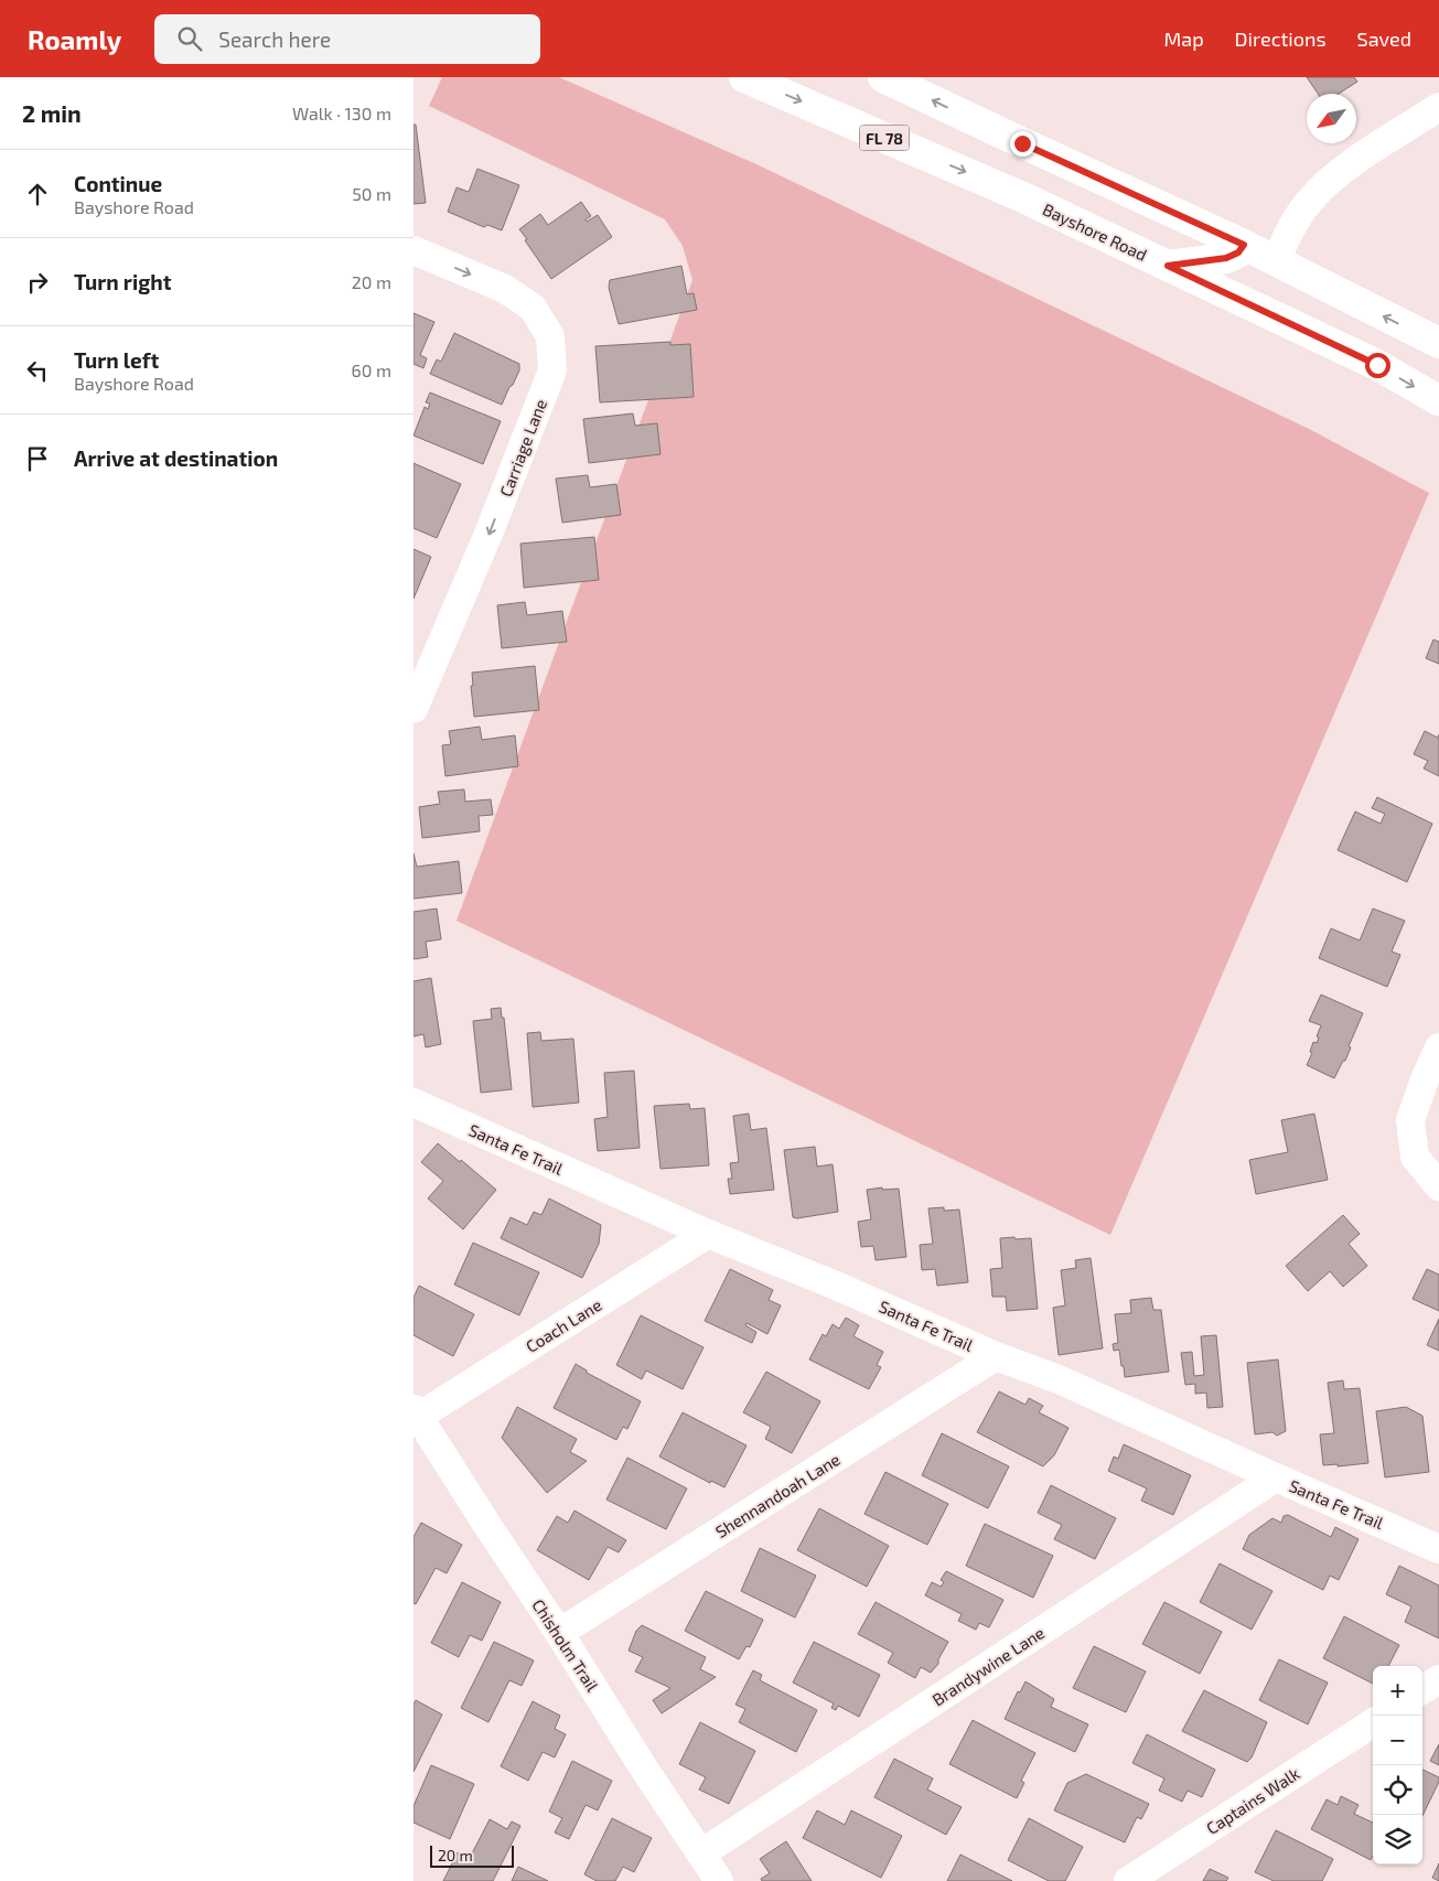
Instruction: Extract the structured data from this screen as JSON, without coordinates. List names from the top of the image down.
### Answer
{
  "streets": {
    "main road": ["FL 78", "Bayshore Road"],
    "street": [
      "Carriage Lane",
      "Santa Fe Trail",
      "Coach Lane",
      "Shennandoah Lane",
      "Chisholm Trail",
      "Brandywine Lane",
      "Captains Walk"
    ]
  },
  "crossings": [
    ["Santa Fe Trail", "Coach Lane"],
    ["Santa Fe Trail", "Shennandoah Lane"],
    ["Santa Fe Trail", "Brandywine Lane"],
    ["Coach Lane", "Chisholm Trail"],
    ["Shennandoah Lane", "Chisholm Trail"],
    ["Chisholm Trail", "Brandywine Lane"]
  ],
  "one_way": ["Carriage Lane"],
  "scale_bar": "20 m",
  "north": "bottom left",
  "page": {
    "header": "Roamly",
    "search": "Search here",
    "nav": ["Map", "Directions", "Saved"],
    "heading": ["2 min", "Walk · 130 m"],
    "list": [
      ["Continue", "Bayshore Road", "50 m"],
      ["Turn right", "20 m"],
      ["Turn left", "Bayshore Road", "60 m"],
      "Arrive at destination"
    ],
    "map_buttons": ["+", "−"],
    "scale": "20 m"
  }
}
